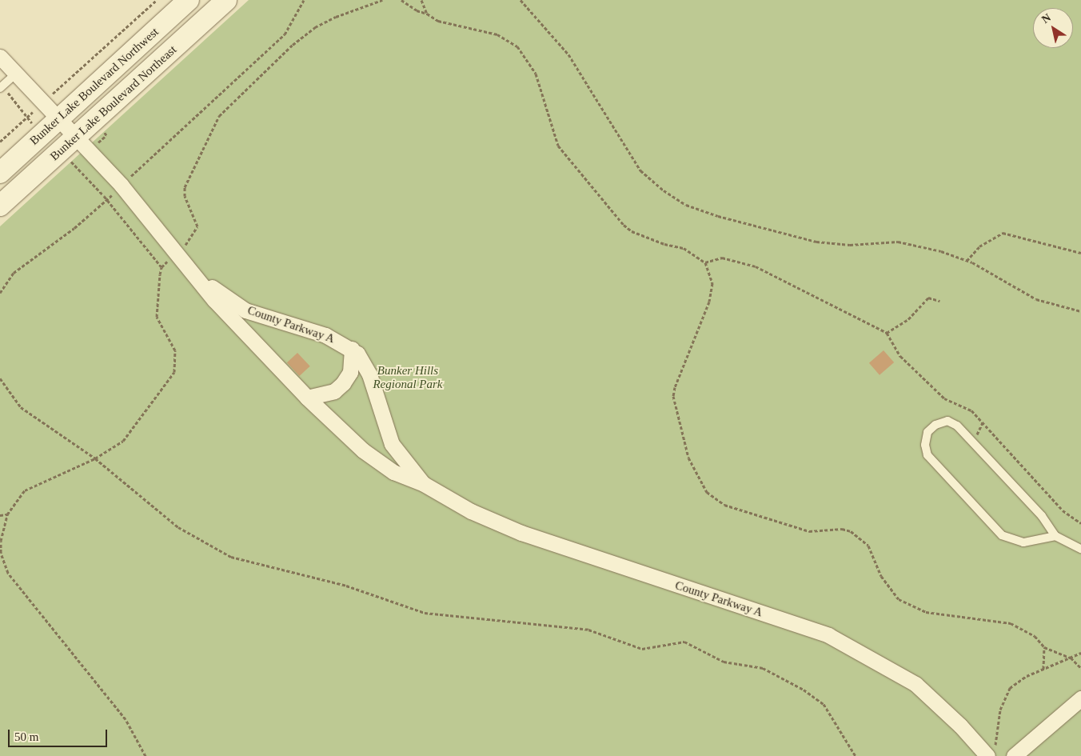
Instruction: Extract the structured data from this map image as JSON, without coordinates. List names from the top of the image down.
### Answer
{
  "streets": {
    "main road": ["Bunker Lake Boulevard Northwest", "Bunker Lake Boulevard Northeast"],
    "street": ["County Parkway A"]
  },
  "crossings": [
    ["Bunker Lake Boulevard Northwest", "County Parkway A"],
    ["Bunker Lake Boulevard Northeast", "County Parkway A"]
  ],
  "parks": ["Bunker Hills Regional Park"],
  "scale_bar": "50 m",
  "north": "top left"
}
